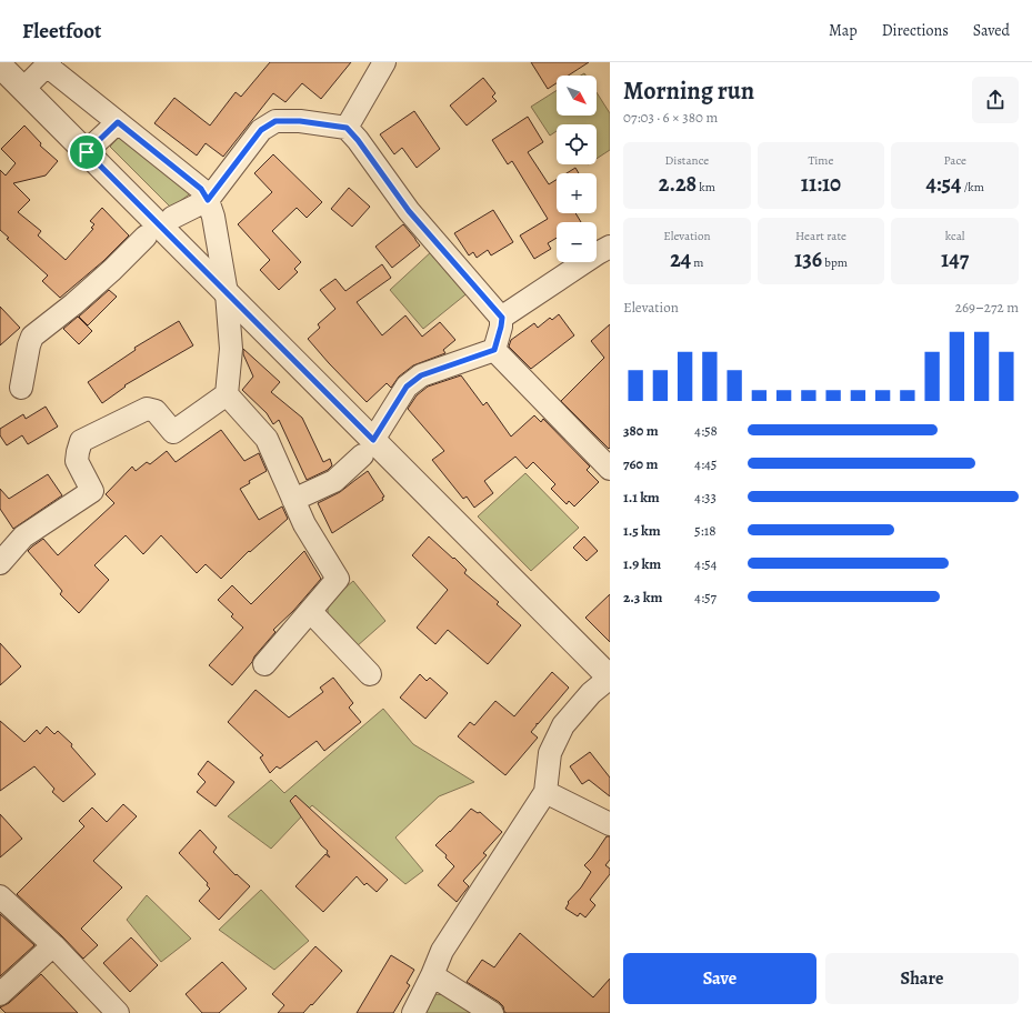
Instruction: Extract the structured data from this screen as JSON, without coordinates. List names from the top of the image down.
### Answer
{
  "north": "bottom right",
  "page": {
    "header": "Fleetfoot",
    "nav": ["Map", "Directions", "Saved"],
    "heading": ["Morning run", "07:03 · 6 × 380 m"],
    "map_buttons": ["+", "−"],
    "stats": [
      ["Distance", "2.28 km"],
      ["Time", "11:10"],
      ["Pace", "4:54 /km"],
      ["Elevation", "24 m"],
      ["Heart rate", "136 bpm"],
      ["kcal", "147"]
    ],
    "chart": ["Elevation", "269–272 m"],
    "list": [
      {
        "name": "380 m",
        "note": "4:58"
      },
      {
        "name": "760 m",
        "note": "4:45"
      },
      {
        "name": "1.1 km",
        "note": "4:33"
      },
      {
        "name": "1.5 km",
        "note": "5:18"
      },
      {
        "name": "1.9 km",
        "note": "4:54"
      },
      {
        "name": "2.3 km",
        "note": "4:57"
      }
    ],
    "buttons": ["Save", "Share"]
  }
}
